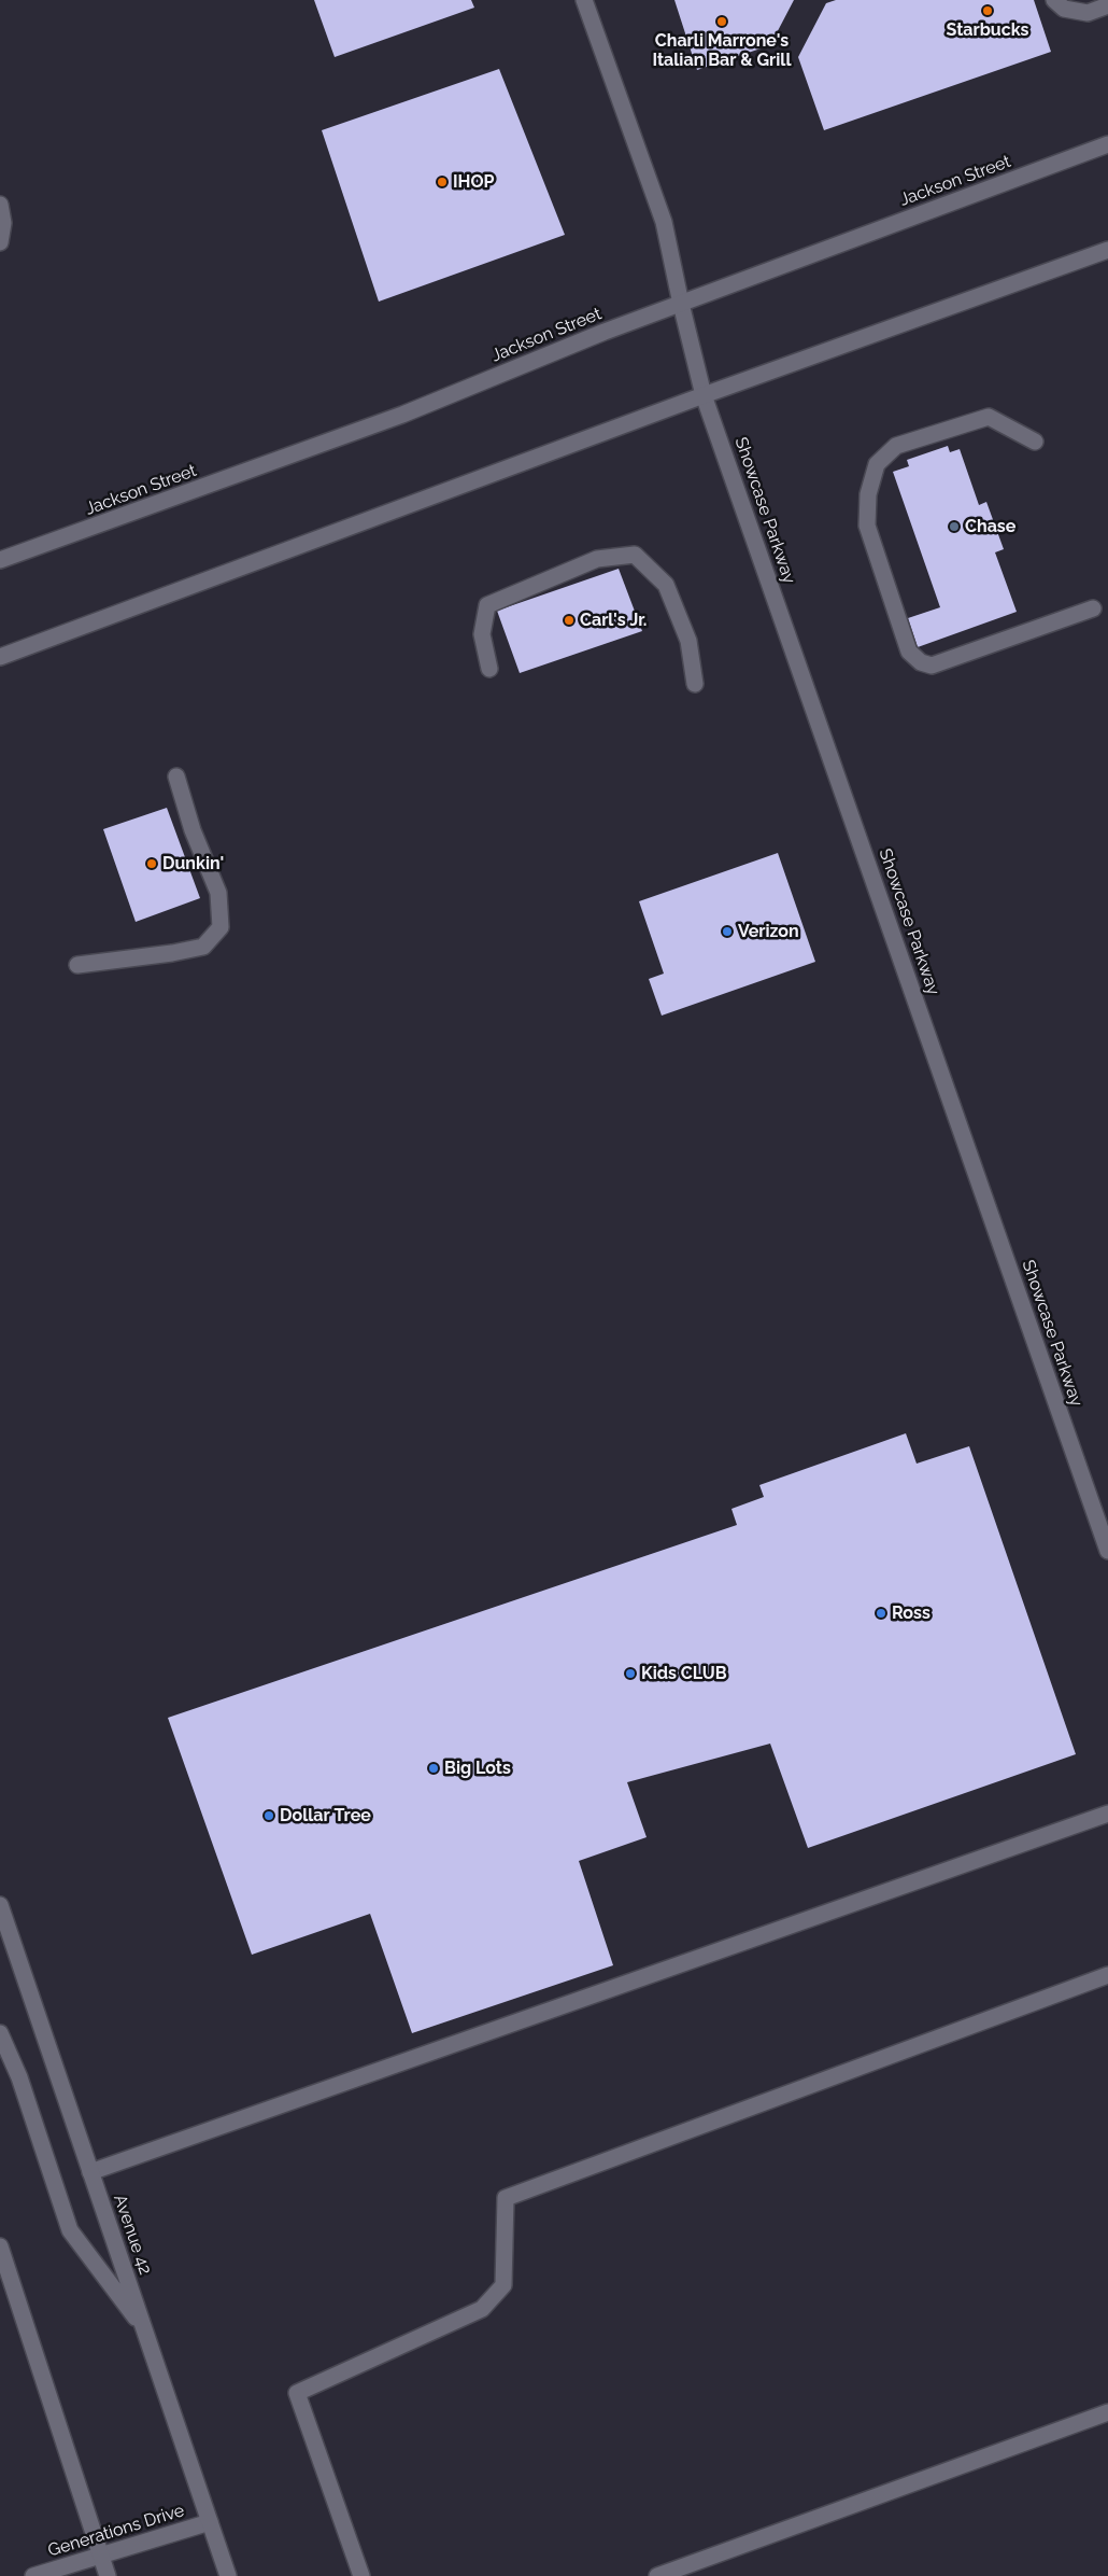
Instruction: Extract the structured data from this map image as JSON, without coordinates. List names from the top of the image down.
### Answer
{
  "streets": {
    "main road": [
      "Jackson Street",
      "Showcase Parkway",
      "Avenue 42",
      "Generations Drive"
    ]
  },
  "crossings": [
    ["Jackson Street", "Showcase Parkway"],
    ["Avenue 42", "Generations Drive"]
  ],
  "places": [
    "Starbucks",
    "Charli Marrone's Italian Bar & Grill",
    "IHOP",
    "Chase",
    "Carl's Jr.",
    "Dunkin'",
    "Verizon",
    "Ross",
    "Kids CLUB",
    "Big Lots",
    "Dollar Tree"
  ]
}
